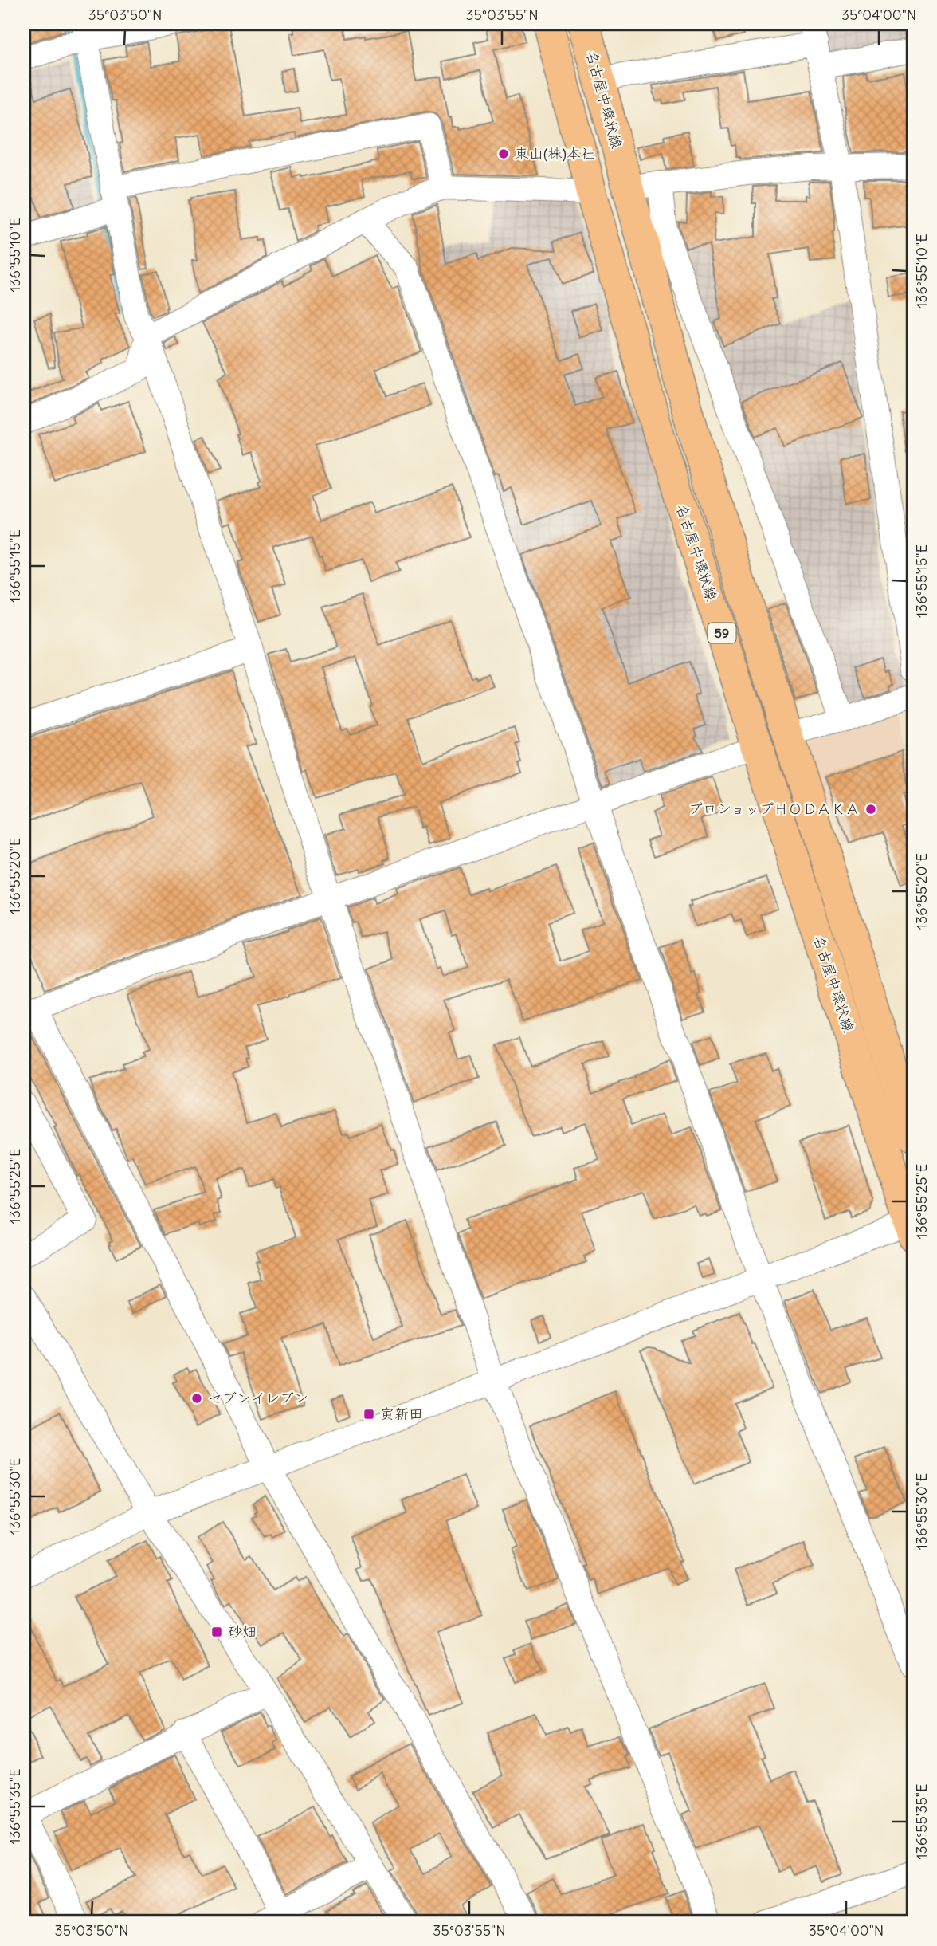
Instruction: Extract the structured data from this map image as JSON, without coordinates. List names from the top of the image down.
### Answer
{
  "streets": {
    "main road": ["名古屋中環状線", "59"]
  },
  "places": {
    "other": ["東山(株)本社", "プロショップＨＯＤＡＫＡ", "セブンイレブン"],
    "transit": ["寅新田", "砂畑"]
  },
  "coordinates": [
    "35°03'50\"N",
    "35°03'55\"N",
    "35°04'00\"N",
    "136°55'10\"E",
    "136°55'15\"E",
    "136°55'20\"E",
    "136°55'25\"E",
    "136°55'30\"E",
    "136°55'35\"E"
  ]
}
